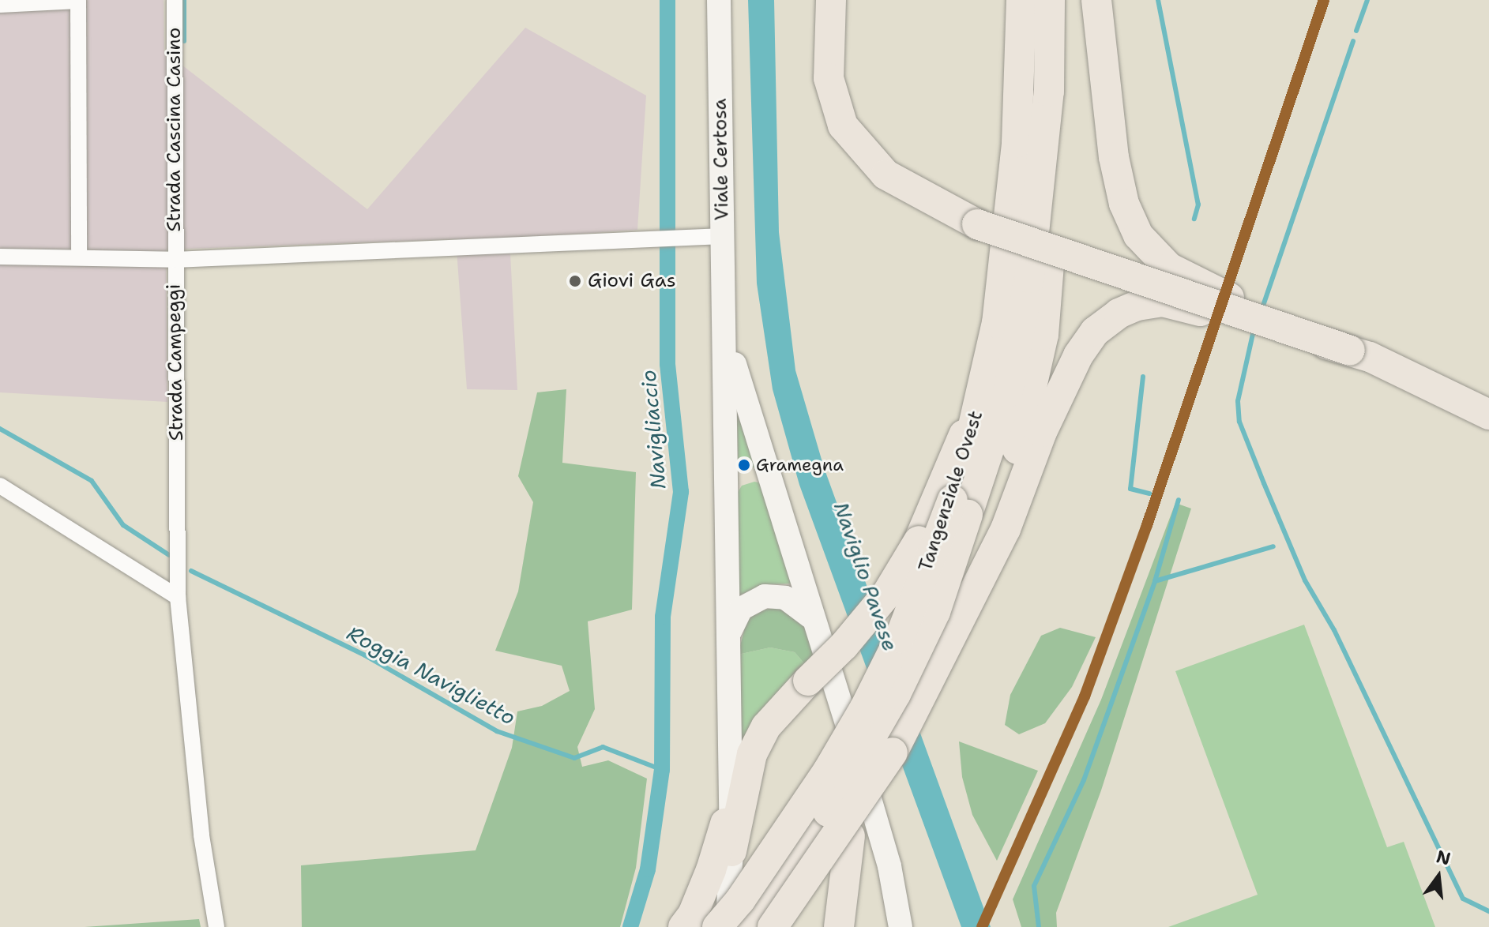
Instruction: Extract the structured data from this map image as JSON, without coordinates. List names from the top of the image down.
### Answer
{
  "streets": {
    "highway": ["Tangenziale Ovest"],
    "main road": ["Viale Certosa"],
    "street": ["Strada Cascina Casino", "Strada Campeggi"]
  },
  "crossings": [
    ["Strada Cascina Casino", "Strada Campeggi"],
    ["Viale Certosa", "Strada Campeggi"]
  ],
  "water": ["Navigliaccio", "Naviglio Pavese", "Roggia Naviglietto"],
  "places": ["Giovi Gas", "Gramegna"],
  "north": "top"
}
